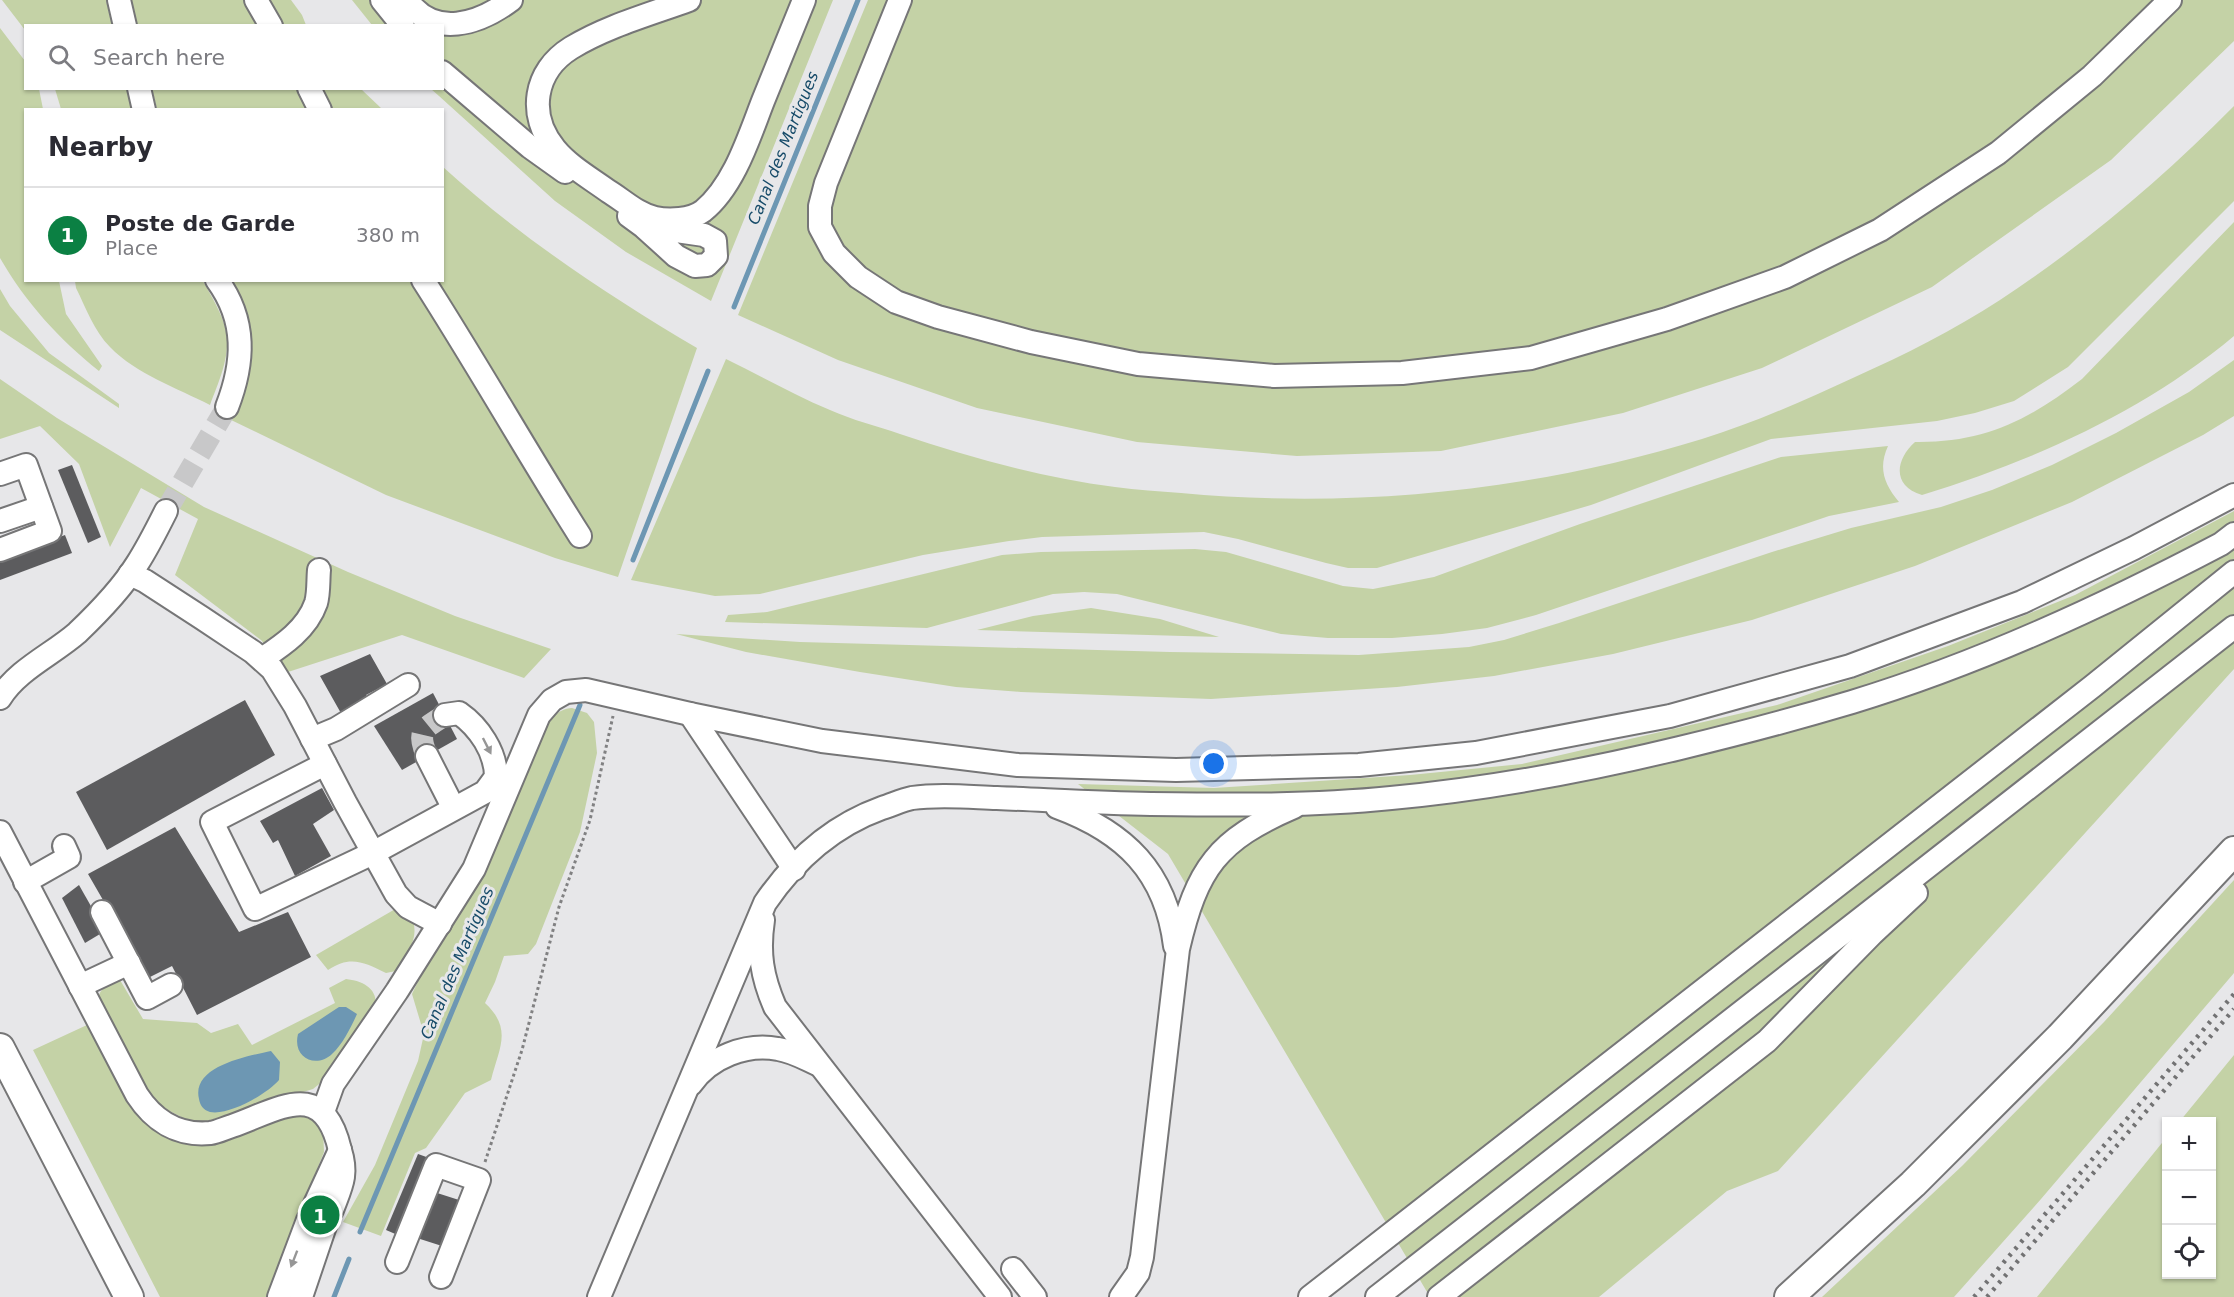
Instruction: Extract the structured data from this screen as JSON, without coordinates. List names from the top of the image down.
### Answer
{
  "water": ["Canal des Martigues"],
  "page": {
    "search": "Search here",
    "heading": "Nearby",
    "list": [
      {
        "mark": "1",
        "name": "Poste de Garde",
        "note": "Place",
        "value": "380 m"
      }
    ],
    "map_buttons": ["+", "−"],
    "pins": "1"
  }
}
